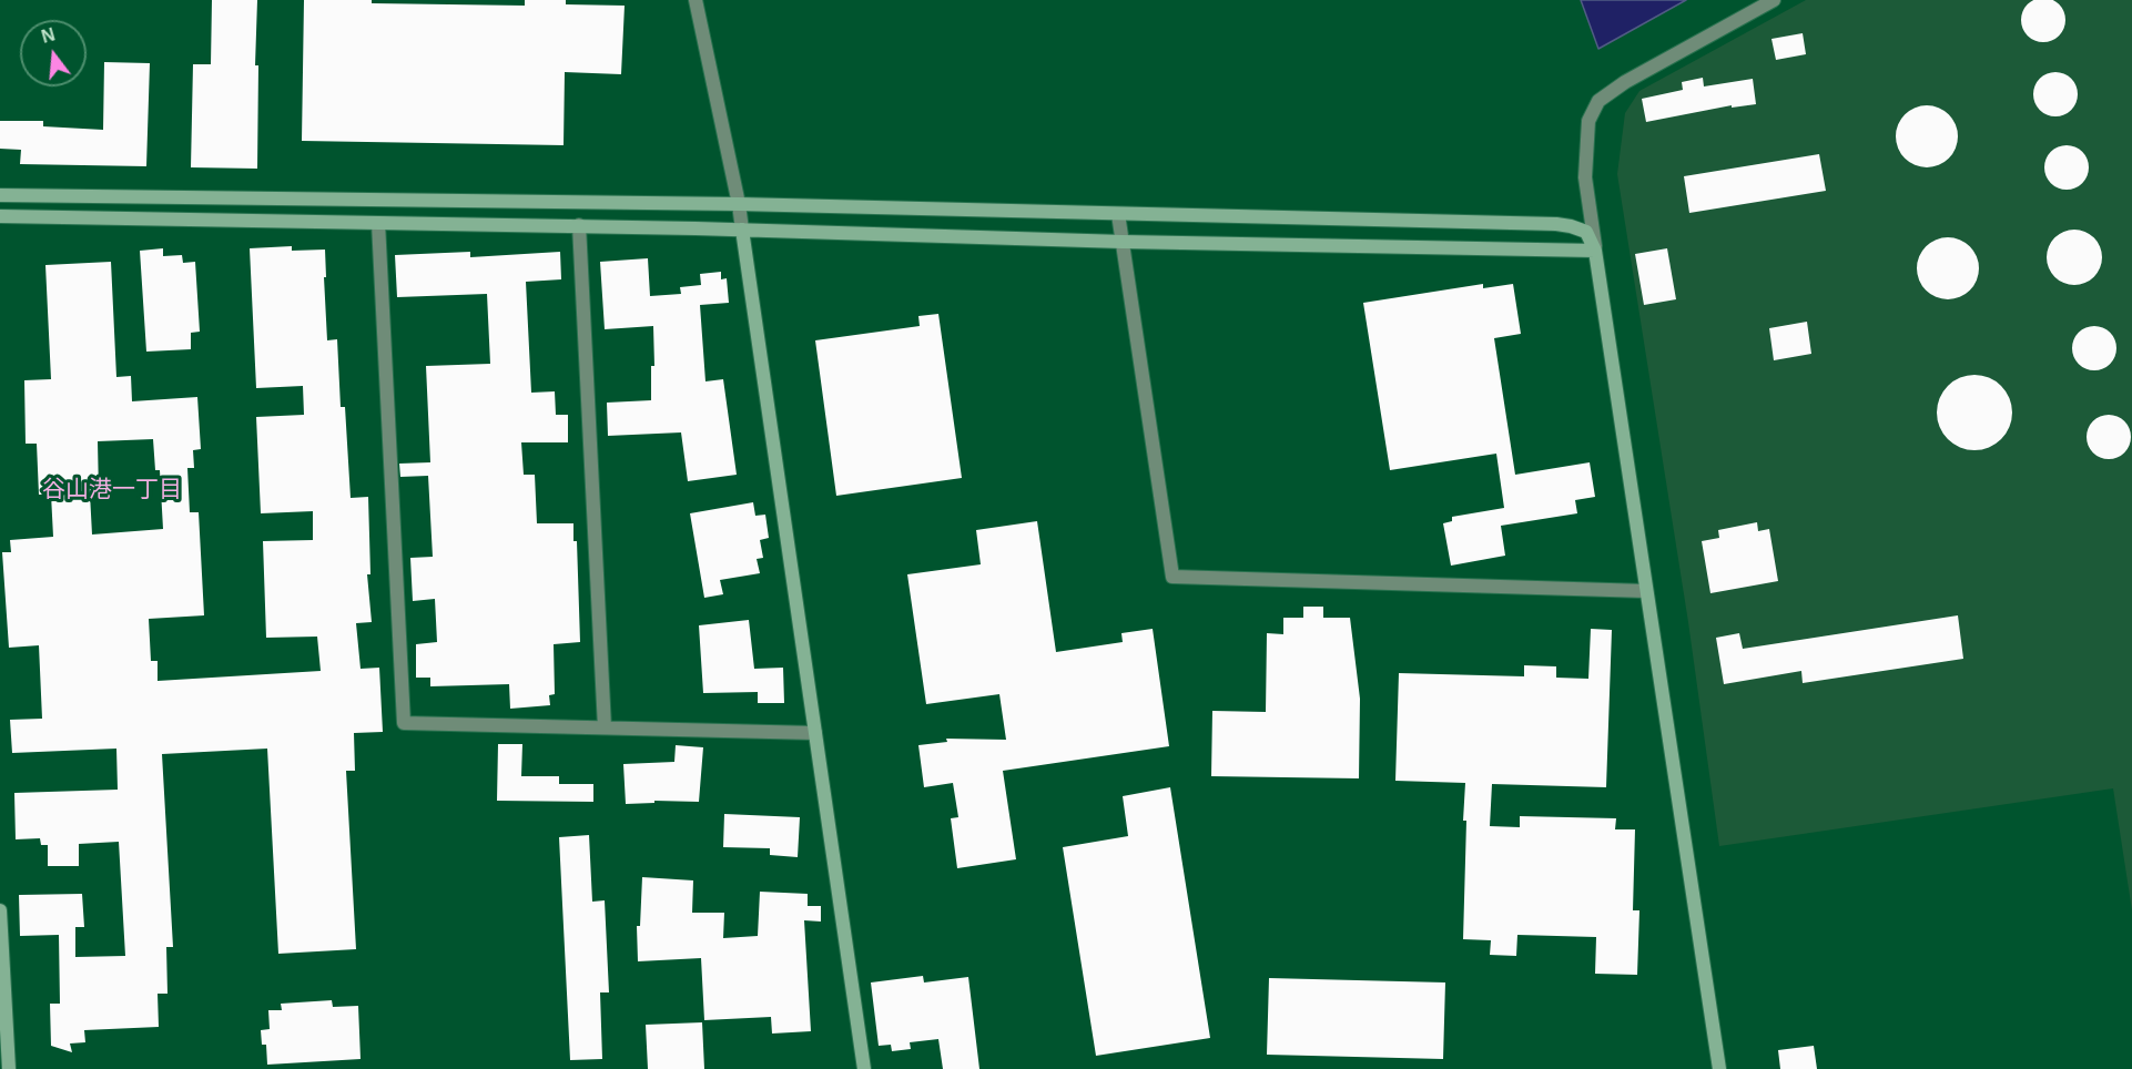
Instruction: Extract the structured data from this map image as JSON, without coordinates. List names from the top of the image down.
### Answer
{
  "districts": ["谷山港一丁目"],
  "north": "top"
}
